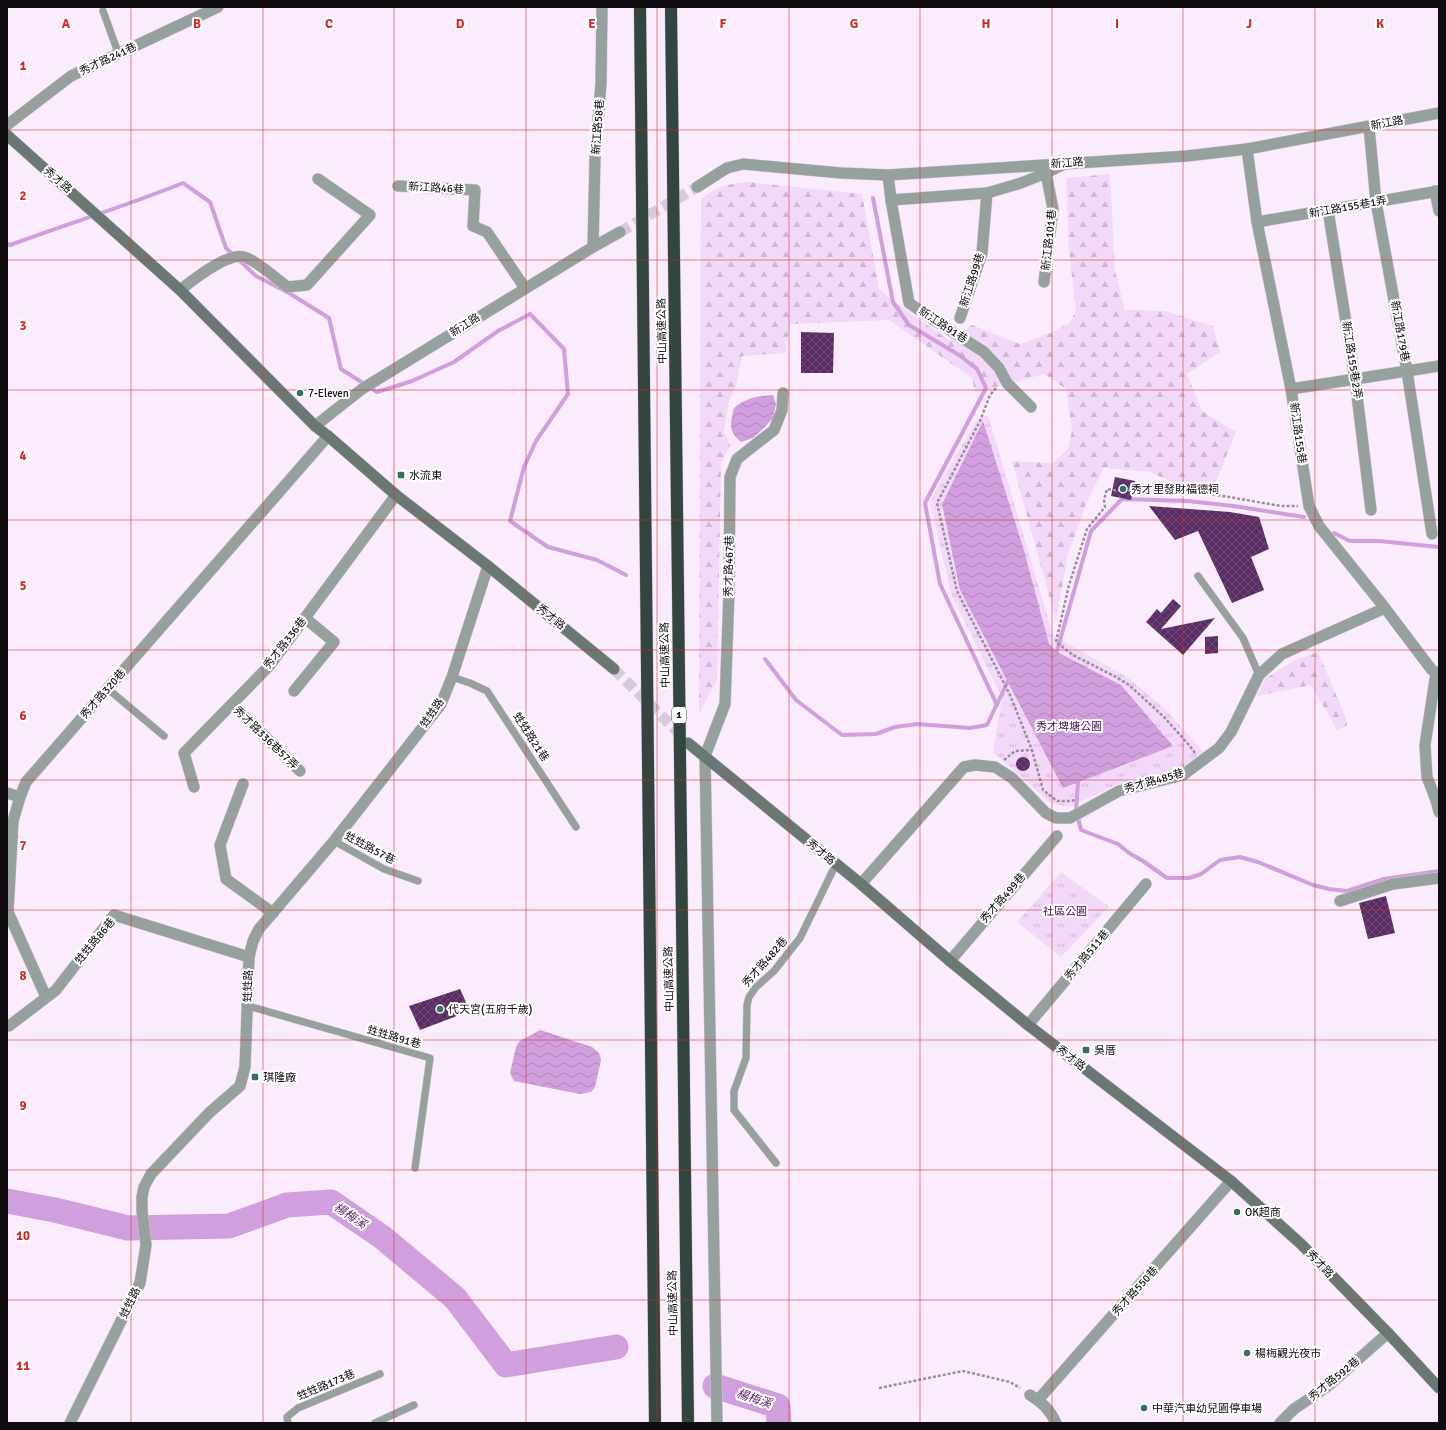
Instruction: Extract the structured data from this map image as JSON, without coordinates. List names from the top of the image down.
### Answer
{
  "streets": {
    "highway": ["中山高速公路", "1"],
    "main road": ["秀才路"],
    "street": [
      "秀才路241巷",
      "新江路",
      "新江路58巷",
      "新江路46巷",
      "新江路155巷1弄",
      "新江路101巷",
      "新江路99巷",
      "新江路91巷",
      "新江路179巷",
      "新江路155巷2弄",
      "新江路155巷",
      "秀才路467巷",
      "秀才路336巷",
      "秀才路320巷",
      "甡甡路",
      "秀才路336巷57弄",
      "秀才路485巷",
      "秀才路499巷",
      "甡甡路86巷",
      "秀才路511巷",
      "秀才路550巷",
      "秀才路592巷"
    ],
    "lane": [
      "甡甡路21巷",
      "甡甡路57巷",
      "秀才路482巷",
      "甡甡路91巷",
      "甡甡路173巷"
    ]
  },
  "crossings": [
    ["新江路", "新江路58巷"],
    ["新江路", "秀才路"],
    ["新江路", "新江路46巷"],
    ["新江路", "新江路91巷"],
    ["新江路", "新江路179巷"],
    ["新江路", "新江路155巷"],
    ["秀才路", "秀才路467巷"],
    ["秀才路", "秀才路336巷"],
    ["秀才路", "秀才路320巷"],
    ["秀才路", "甡甡路"],
    ["秀才路", "秀才路485巷"],
    ["秀才路", "秀才路499巷"],
    ["秀才路", "秀才路511巷"],
    ["秀才路", "秀才路482巷"],
    ["秀才路", "秀才路550巷"],
    ["秀才路", "秀才路592巷"],
    ["新江路155巷1弄", "新江路179巷"],
    ["新江路155巷1弄", "新江路155巷2弄"],
    ["新江路155巷1弄", "新江路155巷"],
    ["新江路155巷", "秀才路485巷"],
    ["秀才路336巷", "秀才路336巷57弄"],
    ["秀才路320巷", "甡甡路86巷"],
    ["甡甡路", "甡甡路21巷"],
    ["甡甡路", "甡甡路57巷"],
    ["甡甡路", "甡甡路86巷"],
    ["甡甡路", "甡甡路91巷"]
  ],
  "water": ["楊梅溪"],
  "parks": ["秀才埤塘公園", "社區公園"],
  "places": {
    "other": [
      "7-Eleven",
      "秀才里發財福德祠",
      "代天宮(五府千歲)",
      "OK超商",
      "楊梅觀光夜市",
      "中華汽車幼兒園停車場"
    ],
    "transit": ["水流東", "吳厝", "琪隆廠"]
  },
  "grid": {
    "columns": [
      "A",
      "B",
      "C",
      "D",
      "E",
      "F",
      "G",
      "H",
      "I",
      "J",
      "K"
    ],
    "rows": [
      "1",
      "2",
      "3",
      "4",
      "5",
      "6",
      "7",
      "8",
      "9",
      "10",
      "11"
    ]
  }
}
